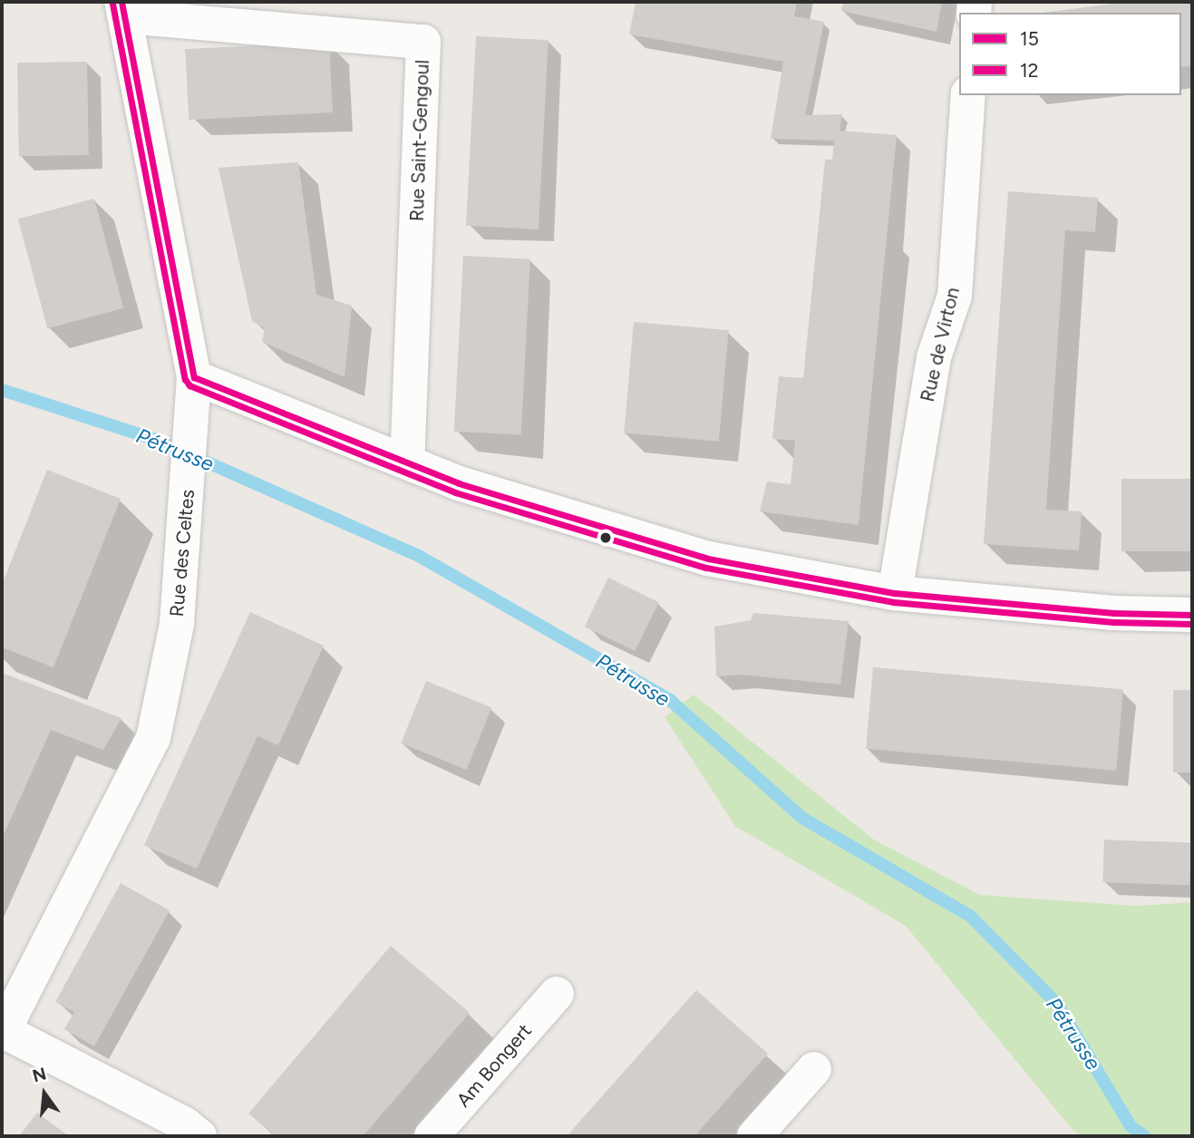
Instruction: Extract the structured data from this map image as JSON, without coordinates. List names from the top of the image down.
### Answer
{
  "streets": {
    "street": [
      "Rue Saint-Gengoul",
      "Rue de Virton",
      "Rue des Celtes",
      "Am Bongert"
    ]
  },
  "crossings": [
    ["Rue Saint-Gengoul", "Rue des Celtes"]
  ],
  "water": ["Pétrusse"],
  "lines": ["transit line 15", "transit line 12"],
  "legend": ["15", "12"],
  "north": "top"
}
